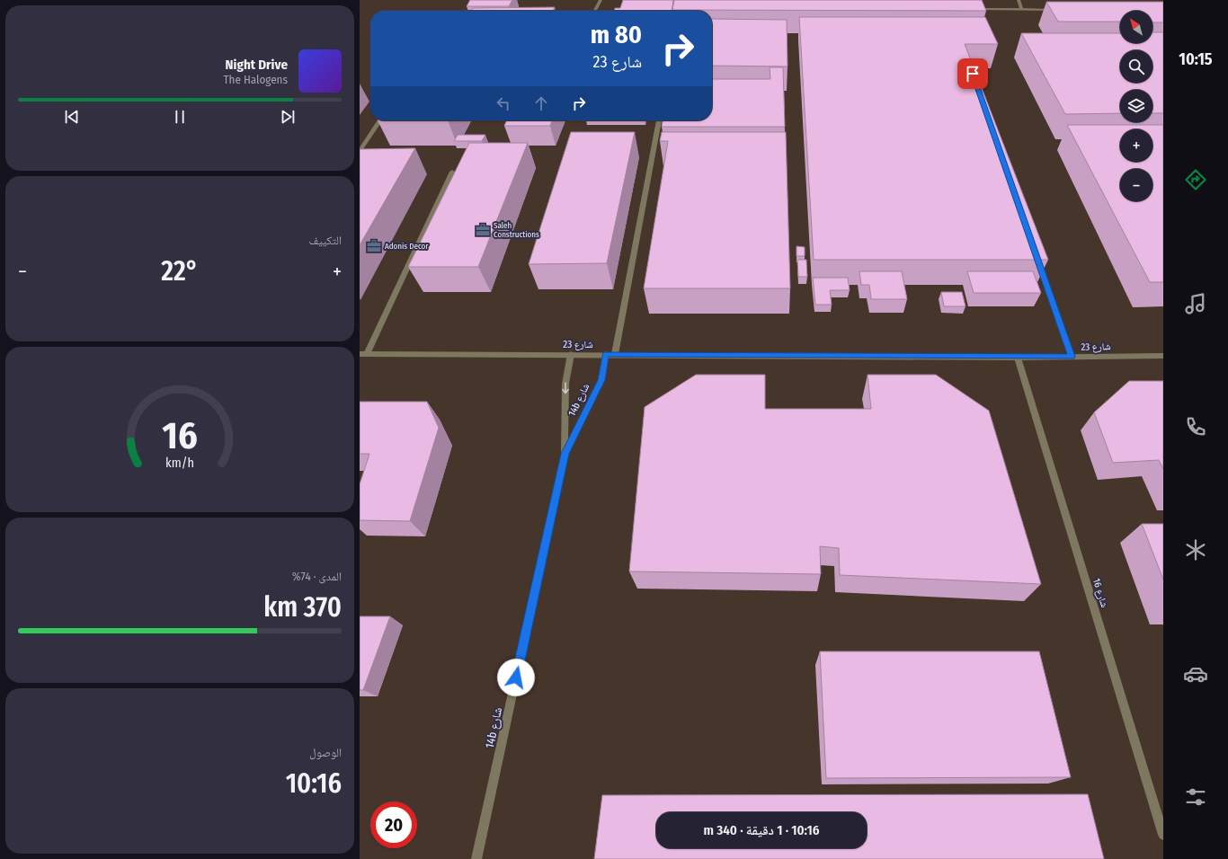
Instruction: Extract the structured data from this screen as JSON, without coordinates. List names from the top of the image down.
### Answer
{
  "streets": {
    "street": ["شارع 23", "14b شارع", "شارع 16"]
  },
  "crossings": [
    ["شارع 23", "14b شارع"],
    ["شارع 23", "شارع 16"]
  ],
  "places": {
    "office": ["Saleh Constructions", "Adonis Decor"]
  },
  "north": "top left",
  "page": {
    "tabs": "10:15",
    "map_buttons": ["+", "−"],
    "turn": ["80 m", "شارع 23"],
    "song": ["Night Drive", "The Halogens"],
    "tile": [
      "التكييف",
      ["المدى · 74%", "370 km"],
      ["الوصول", "10:16"]
    ],
    "heat": ["−", "22°", "+"],
    "limit": "20",
    "trip": "10:16 · 1 دقيقة · 340 m",
    "gauge": ["16", "km/h"]
  }
}
